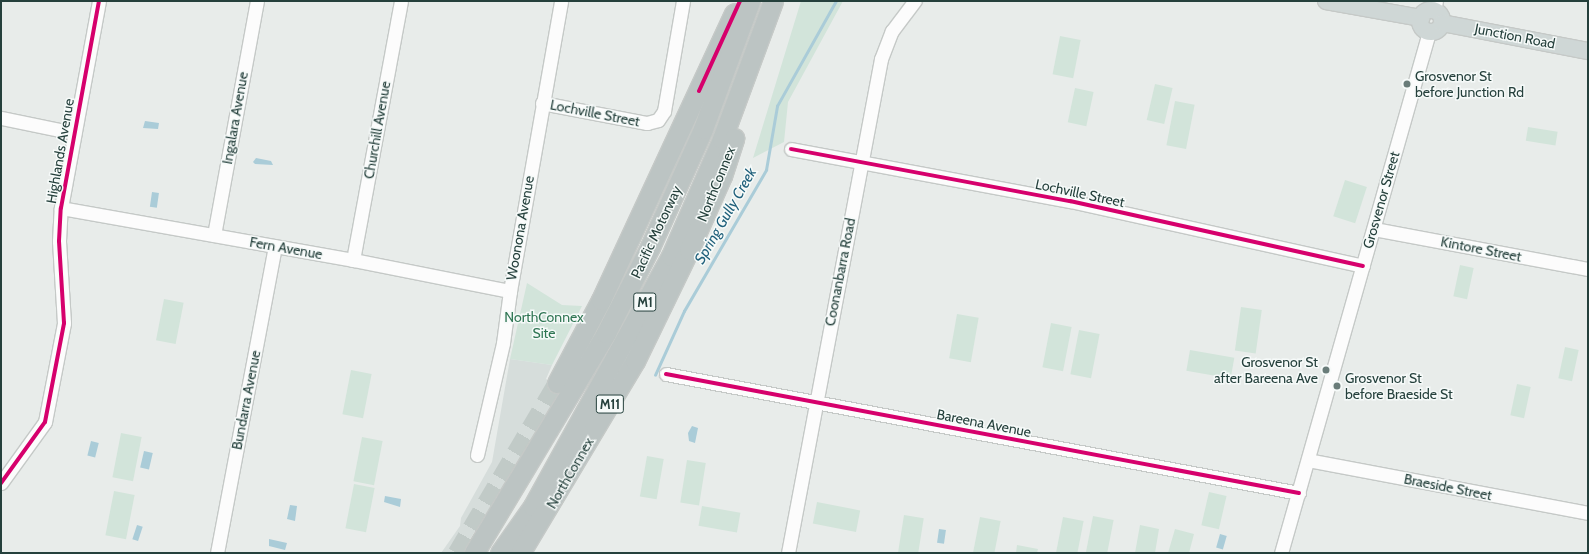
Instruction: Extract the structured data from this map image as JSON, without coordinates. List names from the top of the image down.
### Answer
{
  "streets": {
    "highway": [
      "NorthConnex",
      "Pacific Motorway",
      "M1",
      "M11"
    ],
    "main road": ["Junction Road"],
    "street": [
      "Lochville Street",
      "Ingalara Avenue",
      "Churchill Avenue",
      "Highlands Avenue",
      "Grosvenor Street",
      "Woonona Avenue",
      "Fern Avenue",
      "Kintore Street",
      "Coonanbarra Road",
      "Bundarra Avenue",
      "Bareena Avenue",
      "Braeside Street"
    ]
  },
  "crossings": [
    ["Lochville Street", "Grosvenor Street"],
    ["Lochville Street", "Woonona Avenue"],
    ["Lochville Street", "Coonanbarra Road"],
    ["Ingalara Avenue", "Fern Avenue"],
    ["Churchill Avenue", "Fern Avenue"],
    ["Highlands Avenue", "Fern Avenue"],
    ["NorthConnex", "Pacific Motorway"],
    ["Grosvenor Street", "Kintore Street"],
    ["Grosvenor Street", "Bareena Avenue"],
    ["Grosvenor Street", "Braeside Street"],
    ["Woonona Avenue", "Fern Avenue"],
    ["Fern Avenue", "Bundarra Avenue"],
    ["Coonanbarra Road", "Bareena Avenue"]
  ],
  "water": ["Spring Gully Creek"],
  "parks": ["NorthConnex Site"],
  "places": ["Grosvenor St before Junction Rd", "Grosvenor St after Bareena Ave", "Grosvenor St before Braeside St"]
}
